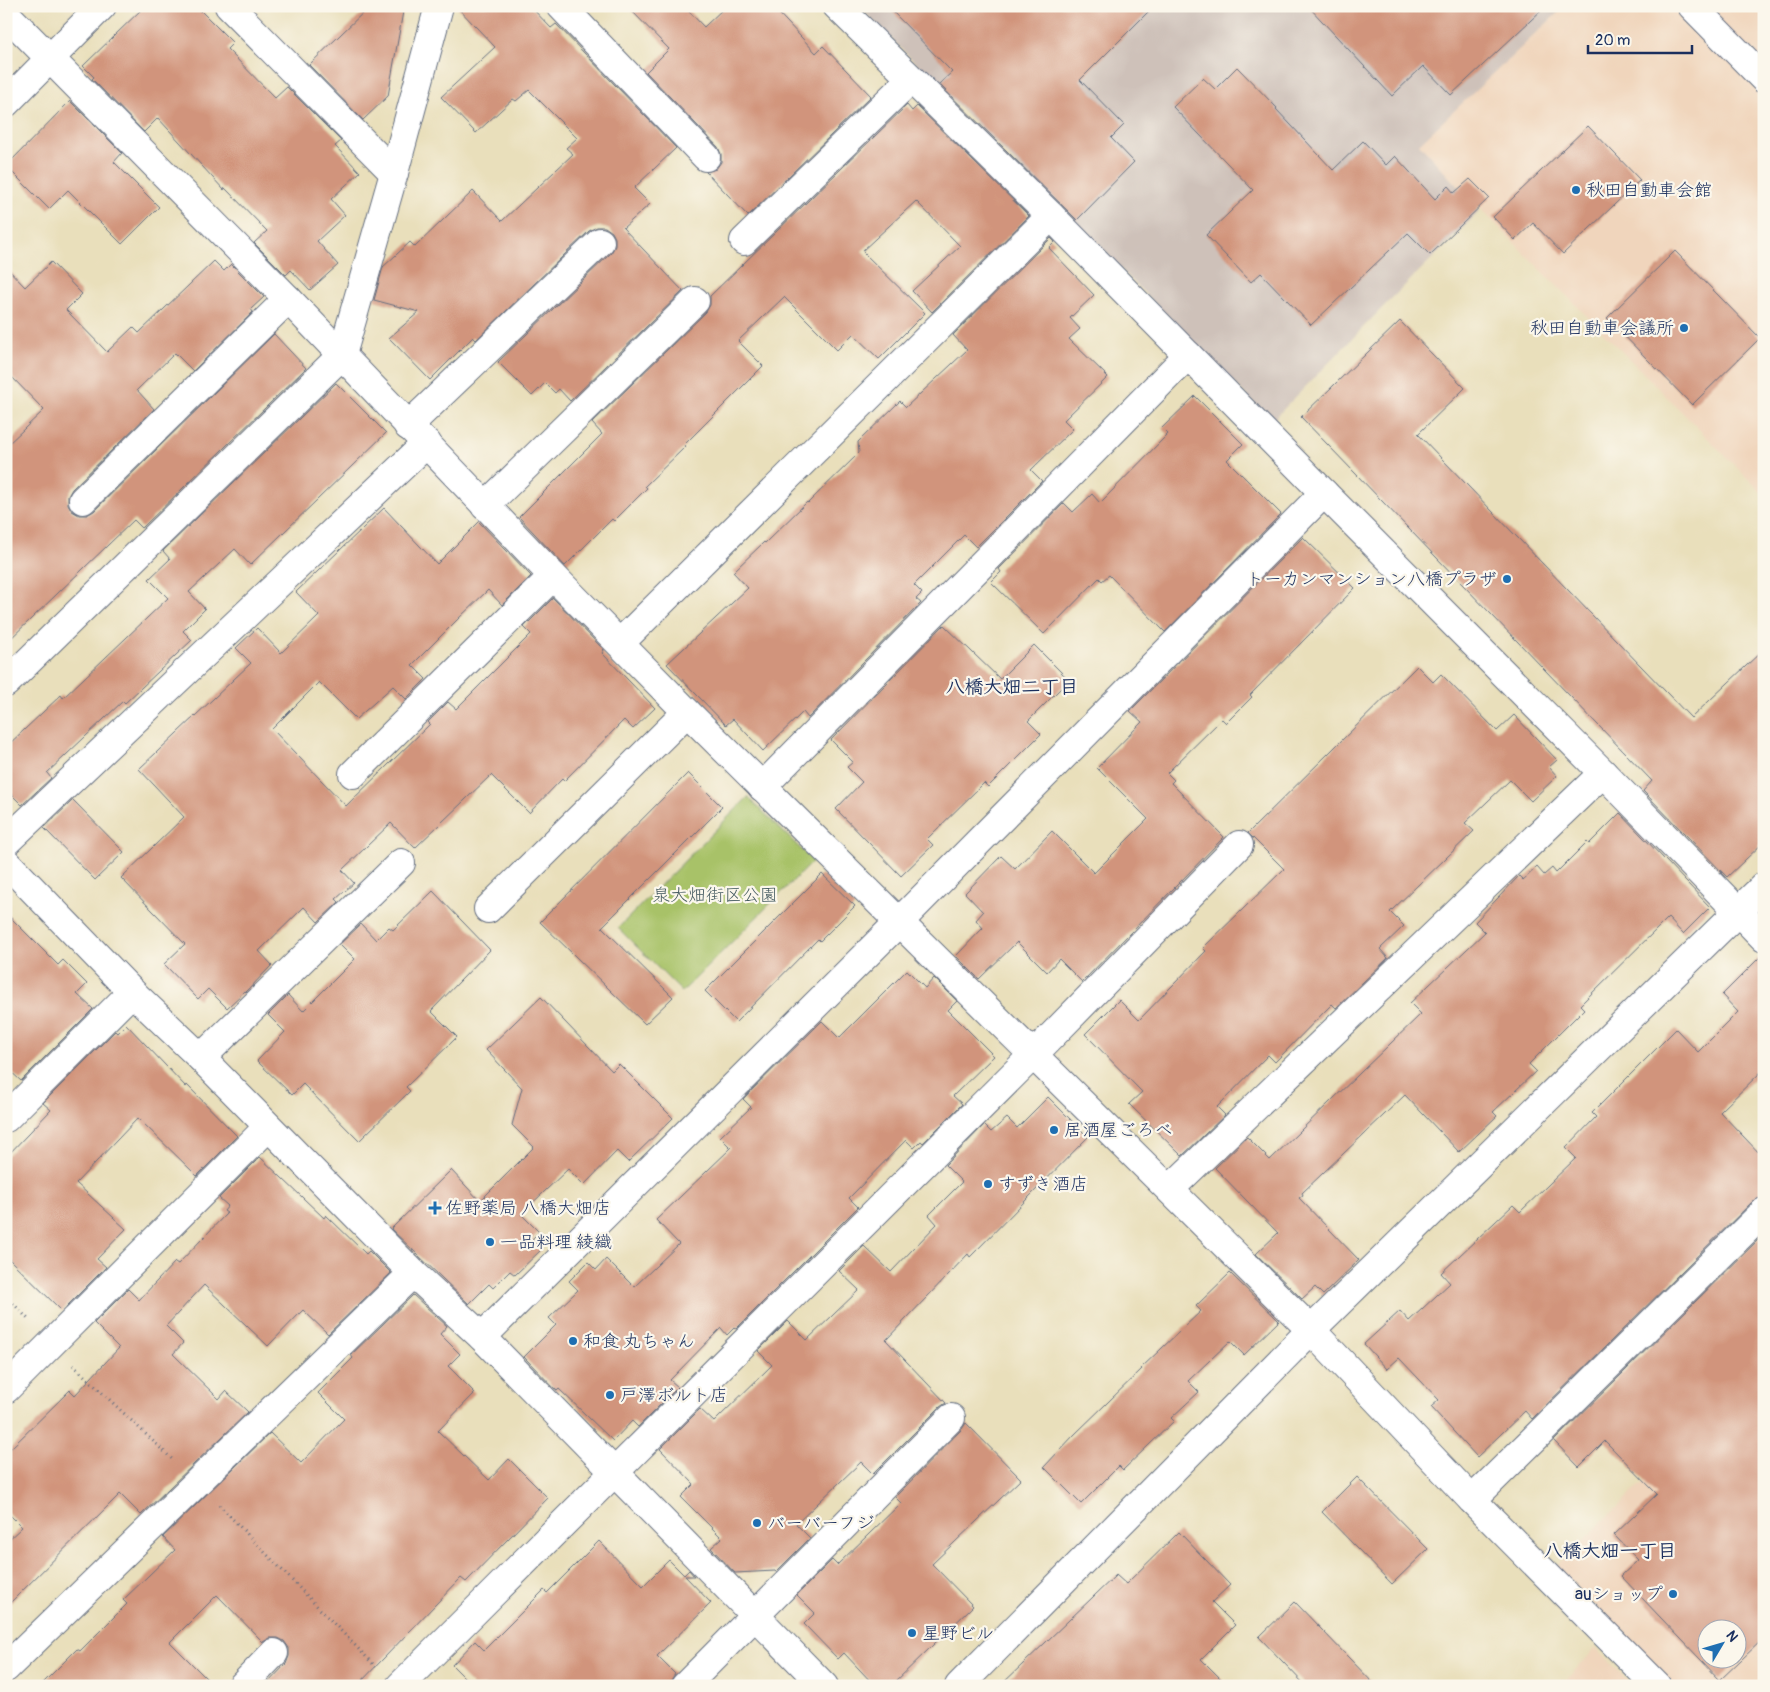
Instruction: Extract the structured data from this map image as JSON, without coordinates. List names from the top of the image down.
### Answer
{
  "districts": ["八橋大畑二丁目", "八橋大畑一丁目"],
  "parks": ["泉大畑街区公園"],
  "places": {
    "other": [
      "秋田自動車会館",
      "秋田自動車会議所",
      "トーカンマンション八橋プラザ",
      "居酒屋ごろべ",
      "すずき酒店",
      "一品料理 綾織",
      "和食 丸ちゃん",
      "戸澤ボルト店",
      "バーバーフジ",
      "auショップ",
      "星野ビル"
    ],
    "health": ["佐野薬局 八橋大畑店"]
  },
  "scale_bar": "20 m",
  "north": "top right"
}
